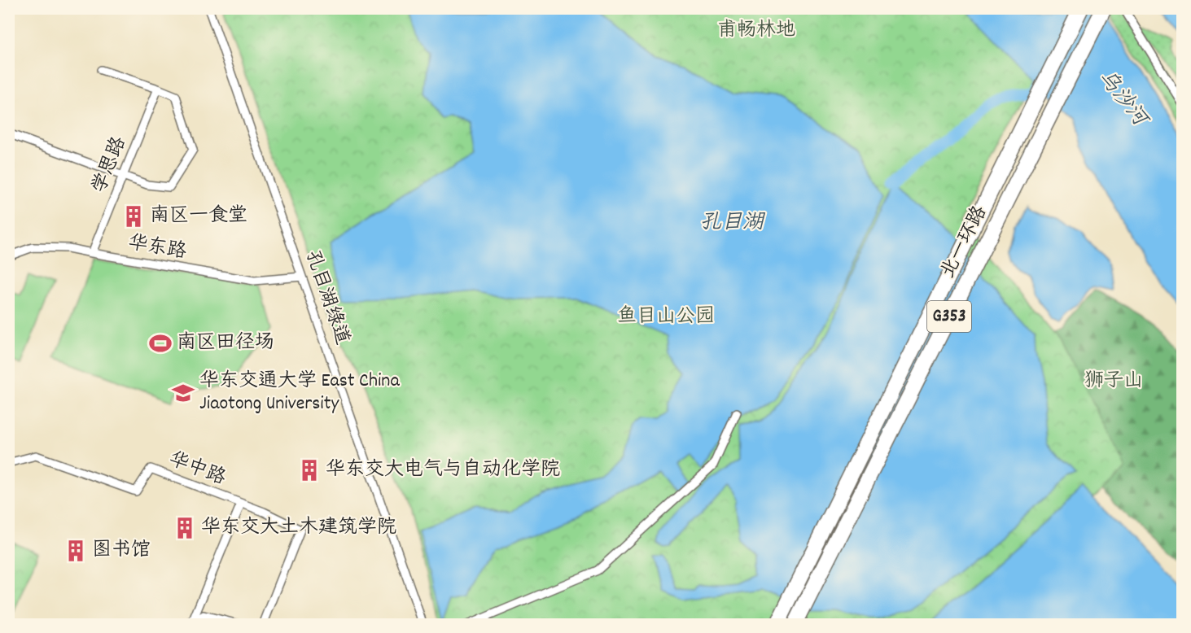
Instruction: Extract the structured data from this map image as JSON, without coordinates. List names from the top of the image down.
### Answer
{
  "streets": {
    "highway": ["北一环路", "G353"],
    "street": [
      "学思路",
      "华东路",
      "孔目湖绿道",
      "华中路"
    ]
  },
  "crossings": [
    ["学思路", "华东路"],
    ["华东路", "孔目湖绿道"]
  ],
  "water": ["乌沙河", "孔目湖"],
  "parks": ["甫畅林地", "鱼目山公园", "狮子山"],
  "places": {
    "building": [
      "南区一食堂",
      "华东交大电气与自动化学院",
      "华东交大土木建筑学院",
      "图书馆"
    ],
    "sports": ["南区田径场"],
    "school or university": ["华东交通大学 East China Jiaotong University"]
  }
}
